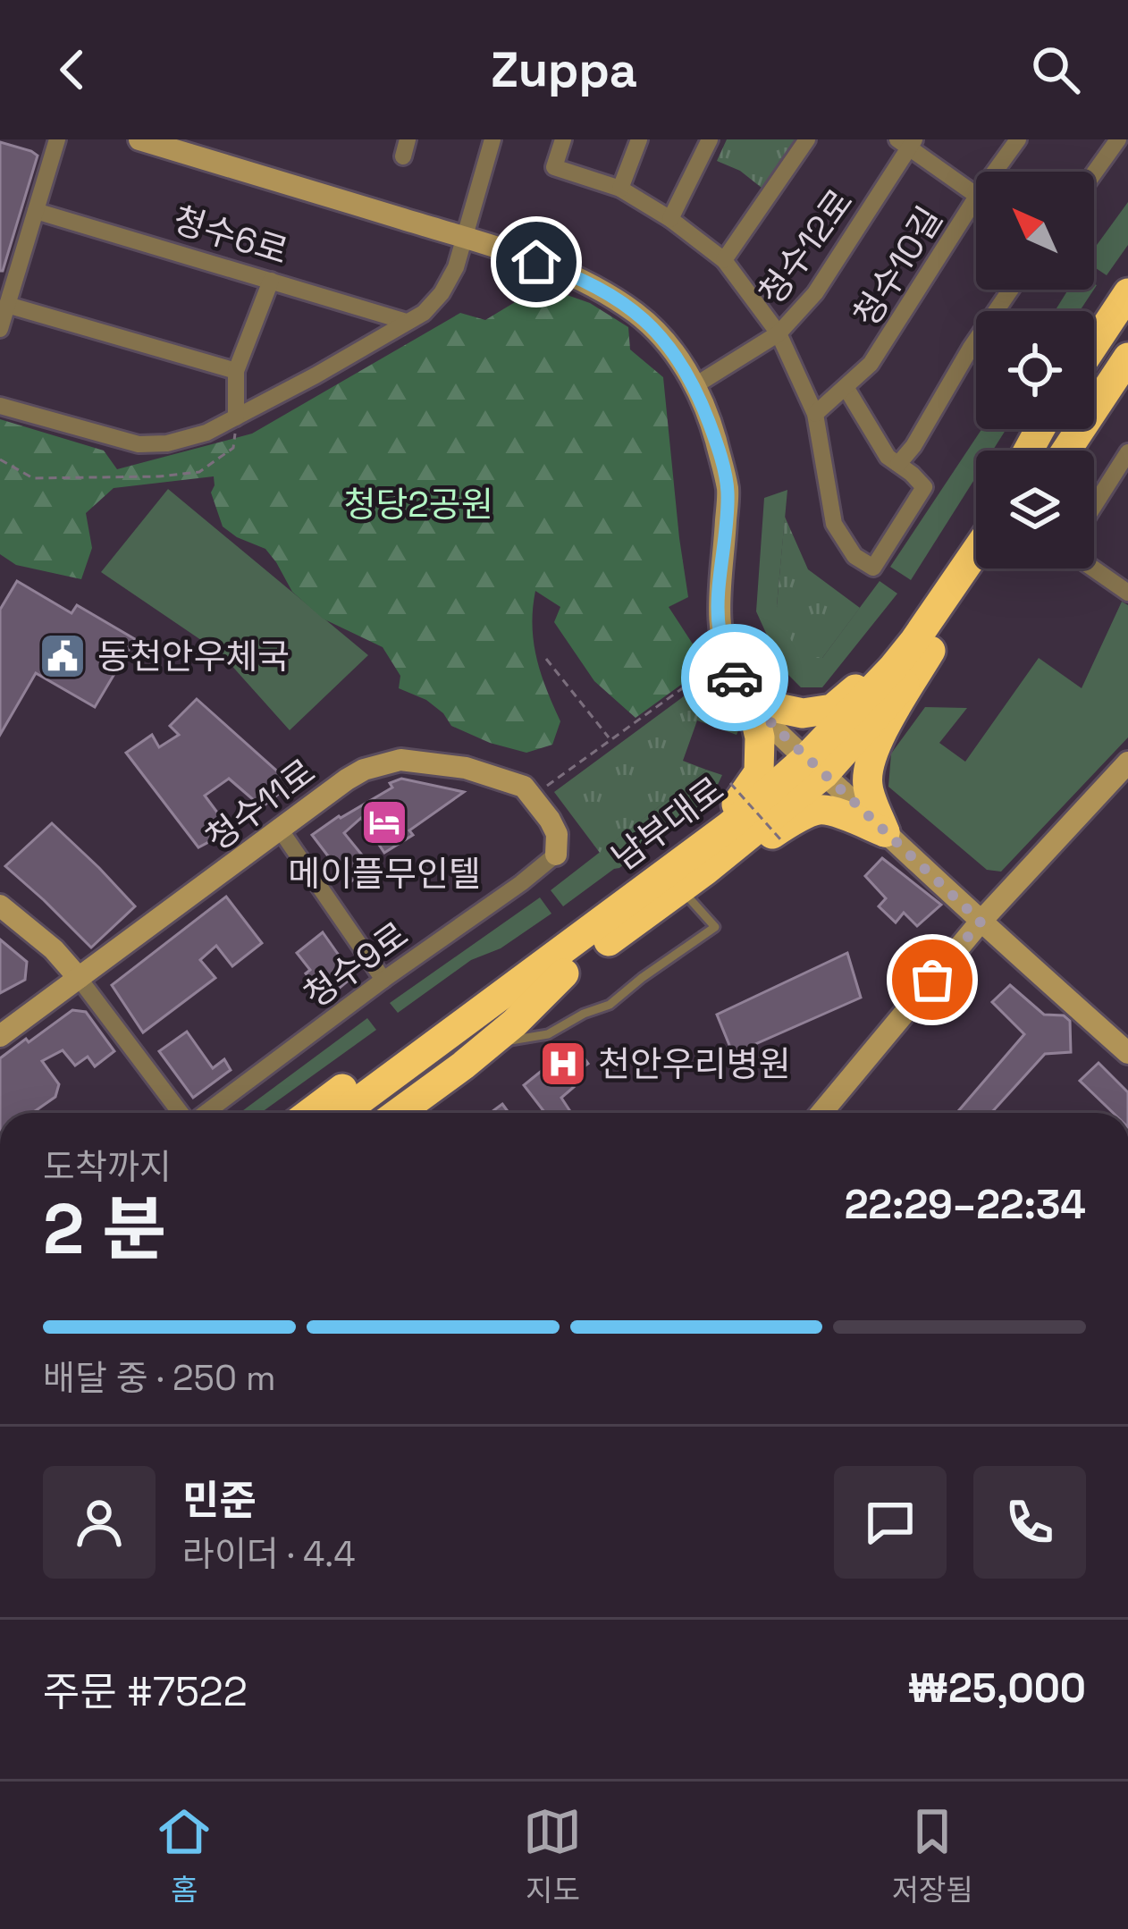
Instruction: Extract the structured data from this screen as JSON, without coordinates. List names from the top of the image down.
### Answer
{
  "streets": {
    "highway": ["남부대로"],
    "street": [
      "청수6로",
      "청수12로",
      "청수10길",
      "청수11로",
      "청수9로"
    ]
  },
  "crossings": [
    ["청수6로", "청수12로"],
    ["청수6로", "남부대로"]
  ],
  "parks": ["청당2공원"],
  "places": {
    "public building": ["동천안우체국"],
    "hotel": ["메이플무인텔"],
    "hospital": ["천안우리병원"]
  },
  "north": "top left",
  "page": {
    "header": "Zuppa",
    "heading": ["2 분", "도착까지", "22:29–22:34"],
    "panel": [
      "민준",
      "라이더 · 4.4",
      "주문 #7522",
      "₩25,000"
    ],
    "bar": "배달 중 · 250 m",
    "tabs": ["홈", "지도", "저장됨"]
  }
}
